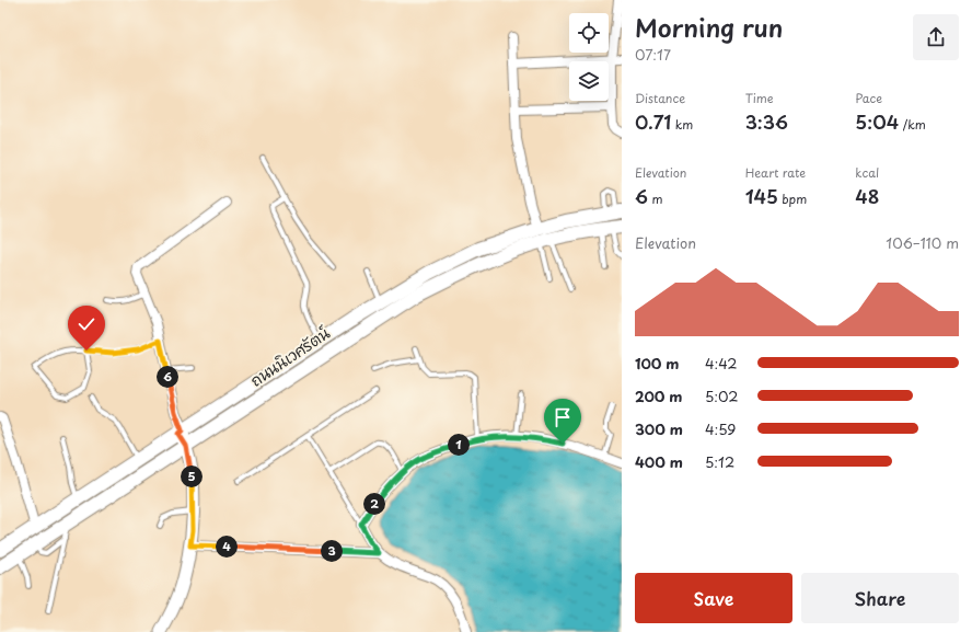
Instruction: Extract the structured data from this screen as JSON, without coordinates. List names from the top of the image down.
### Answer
{
  "streets": {
    "main road": ["ถนนนิเวศรัตน์"]
  },
  "page": {
    "heading": ["Morning run", "07:17"],
    "stats": [
      ["Distance", "0.71 km"],
      ["Time", "3:36"],
      ["Pace", "5:04 /km"],
      ["Elevation", "6 m"],
      ["Heart rate", "145 bpm"],
      ["kcal", "48"]
    ],
    "chart": ["Elevation", "106–110 m"],
    "list": [
      {
        "name": "100 m",
        "note": "4:42"
      },
      {
        "name": "200 m",
        "note": "5:02"
      },
      {
        "name": "300 m",
        "note": "4:59"
      },
      {
        "name": "400 m",
        "note": "5:12"
      }
    ],
    "pins": [
      "6",
      "1",
      "5",
      "2",
      "4",
      "3"
    ],
    "buttons": ["Save", "Share"]
  }
}
